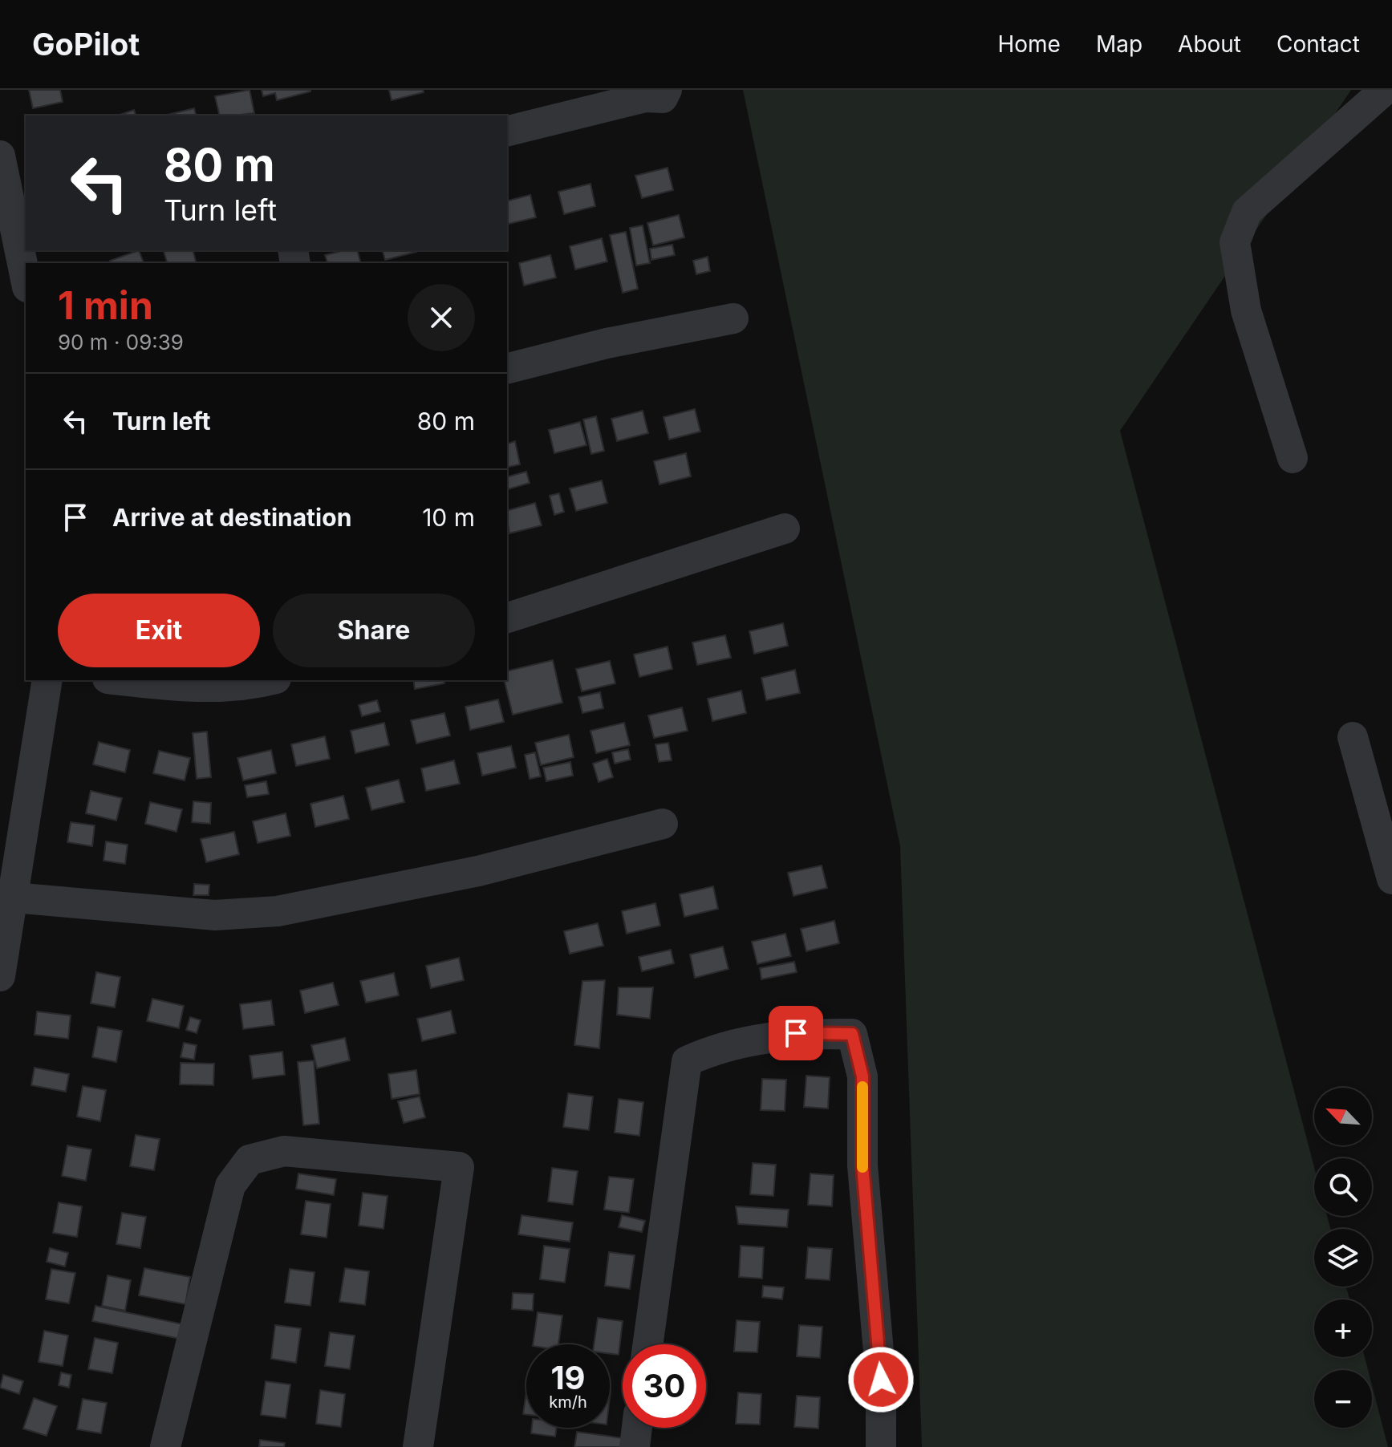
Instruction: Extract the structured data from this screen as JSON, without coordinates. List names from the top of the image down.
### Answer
{
  "north": "top left",
  "page": {
    "header": "GoPilot",
    "nav": [
      "Home",
      "Map",
      "About",
      "Contact"
    ],
    "turn": ["80 m", "Turn left"],
    "heading": ["1 min", "90 m · 09:39"],
    "list": [
      {
        "name": "Turn left",
        "value": "80 m"
      },
      {
        "name": "Arrive at destination",
        "value": "10 m"
      }
    ],
    "buttons": ["Exit", "Share"],
    "map_buttons": ["+", "−"],
    "speed": "19 km/h",
    "limit": "30"
  }
}
